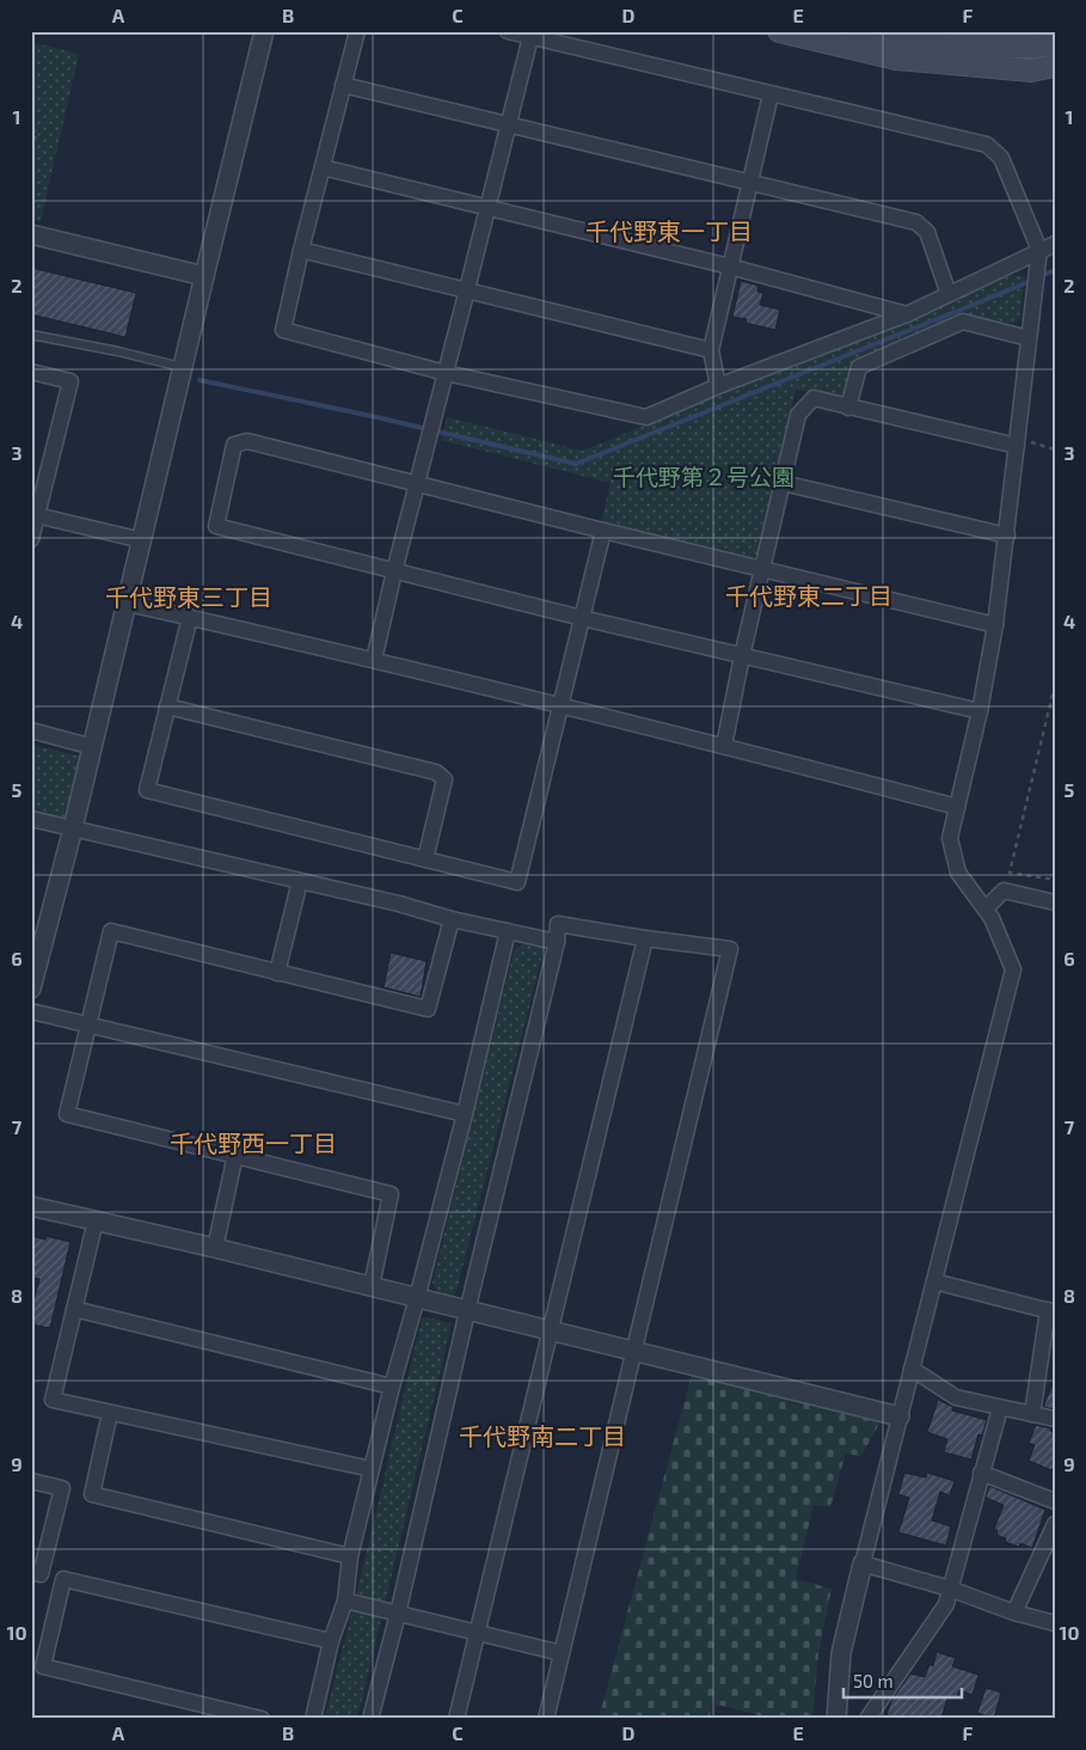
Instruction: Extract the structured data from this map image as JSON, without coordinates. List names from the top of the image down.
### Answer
{
  "districts": [
    "千代野東一丁目",
    "千代野東二丁目",
    "千代野東三丁目",
    "千代野西一丁目",
    "千代野南二丁目"
  ],
  "parks": ["千代野第２号公園"],
  "scale_bar": "50 m",
  "grid": {
    "columns": [
      "A",
      "B",
      "C",
      "D",
      "E",
      "F"
    ],
    "rows": [
      "1",
      "2",
      "3",
      "4",
      "5",
      "6",
      "7",
      "8",
      "9",
      "10"
    ]
  }
}
